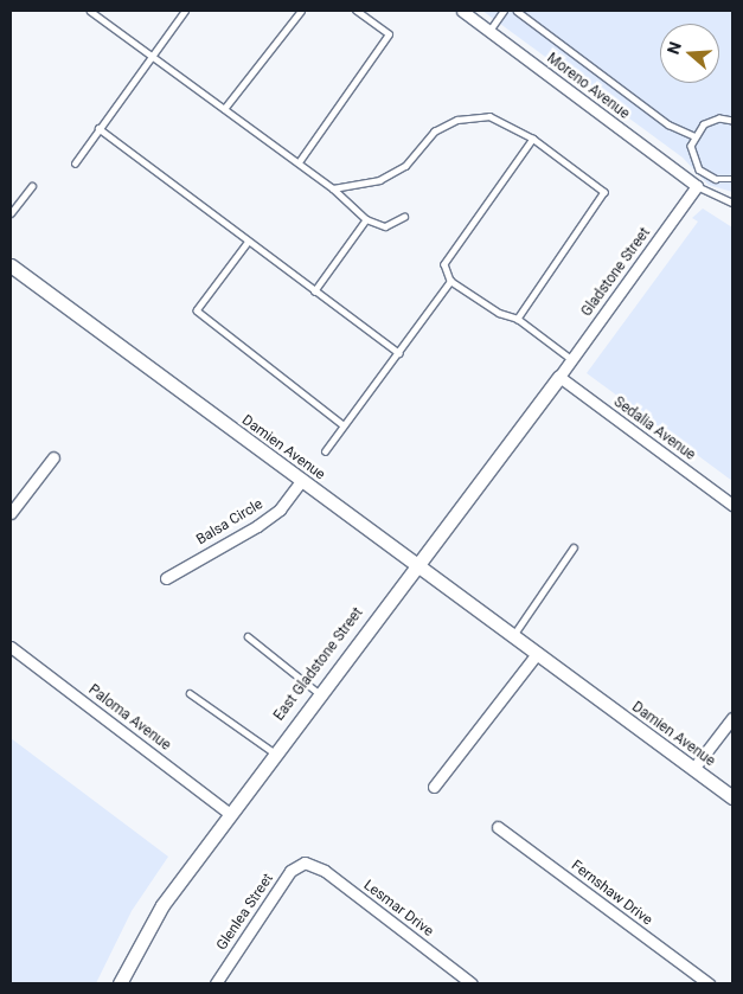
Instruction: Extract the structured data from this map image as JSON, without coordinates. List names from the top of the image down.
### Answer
{
  "streets": {
    "main road": ["Damien Avenue", "East Gladstone Street"],
    "street": [
      "Moreno Avenue",
      "Gladstone Street",
      "Sedalia Avenue",
      "Balsa Circle",
      "Paloma Avenue",
      "Fernshaw Drive",
      "Lesmar Drive",
      "Glenlea Street"
    ]
  },
  "crossings": [
    ["Moreno Avenue", "Gladstone Street"],
    ["Gladstone Street", "Sedalia Avenue"],
    ["Gladstone Street", "East Gladstone Street"],
    ["Sedalia Avenue", "East Gladstone Street"],
    ["Damien Avenue", "Balsa Circle"],
    ["Damien Avenue", "East Gladstone Street"],
    ["East Gladstone Street", "Paloma Avenue"],
    ["Lesmar Drive", "Glenlea Street"]
  ],
  "north": "left"
}
